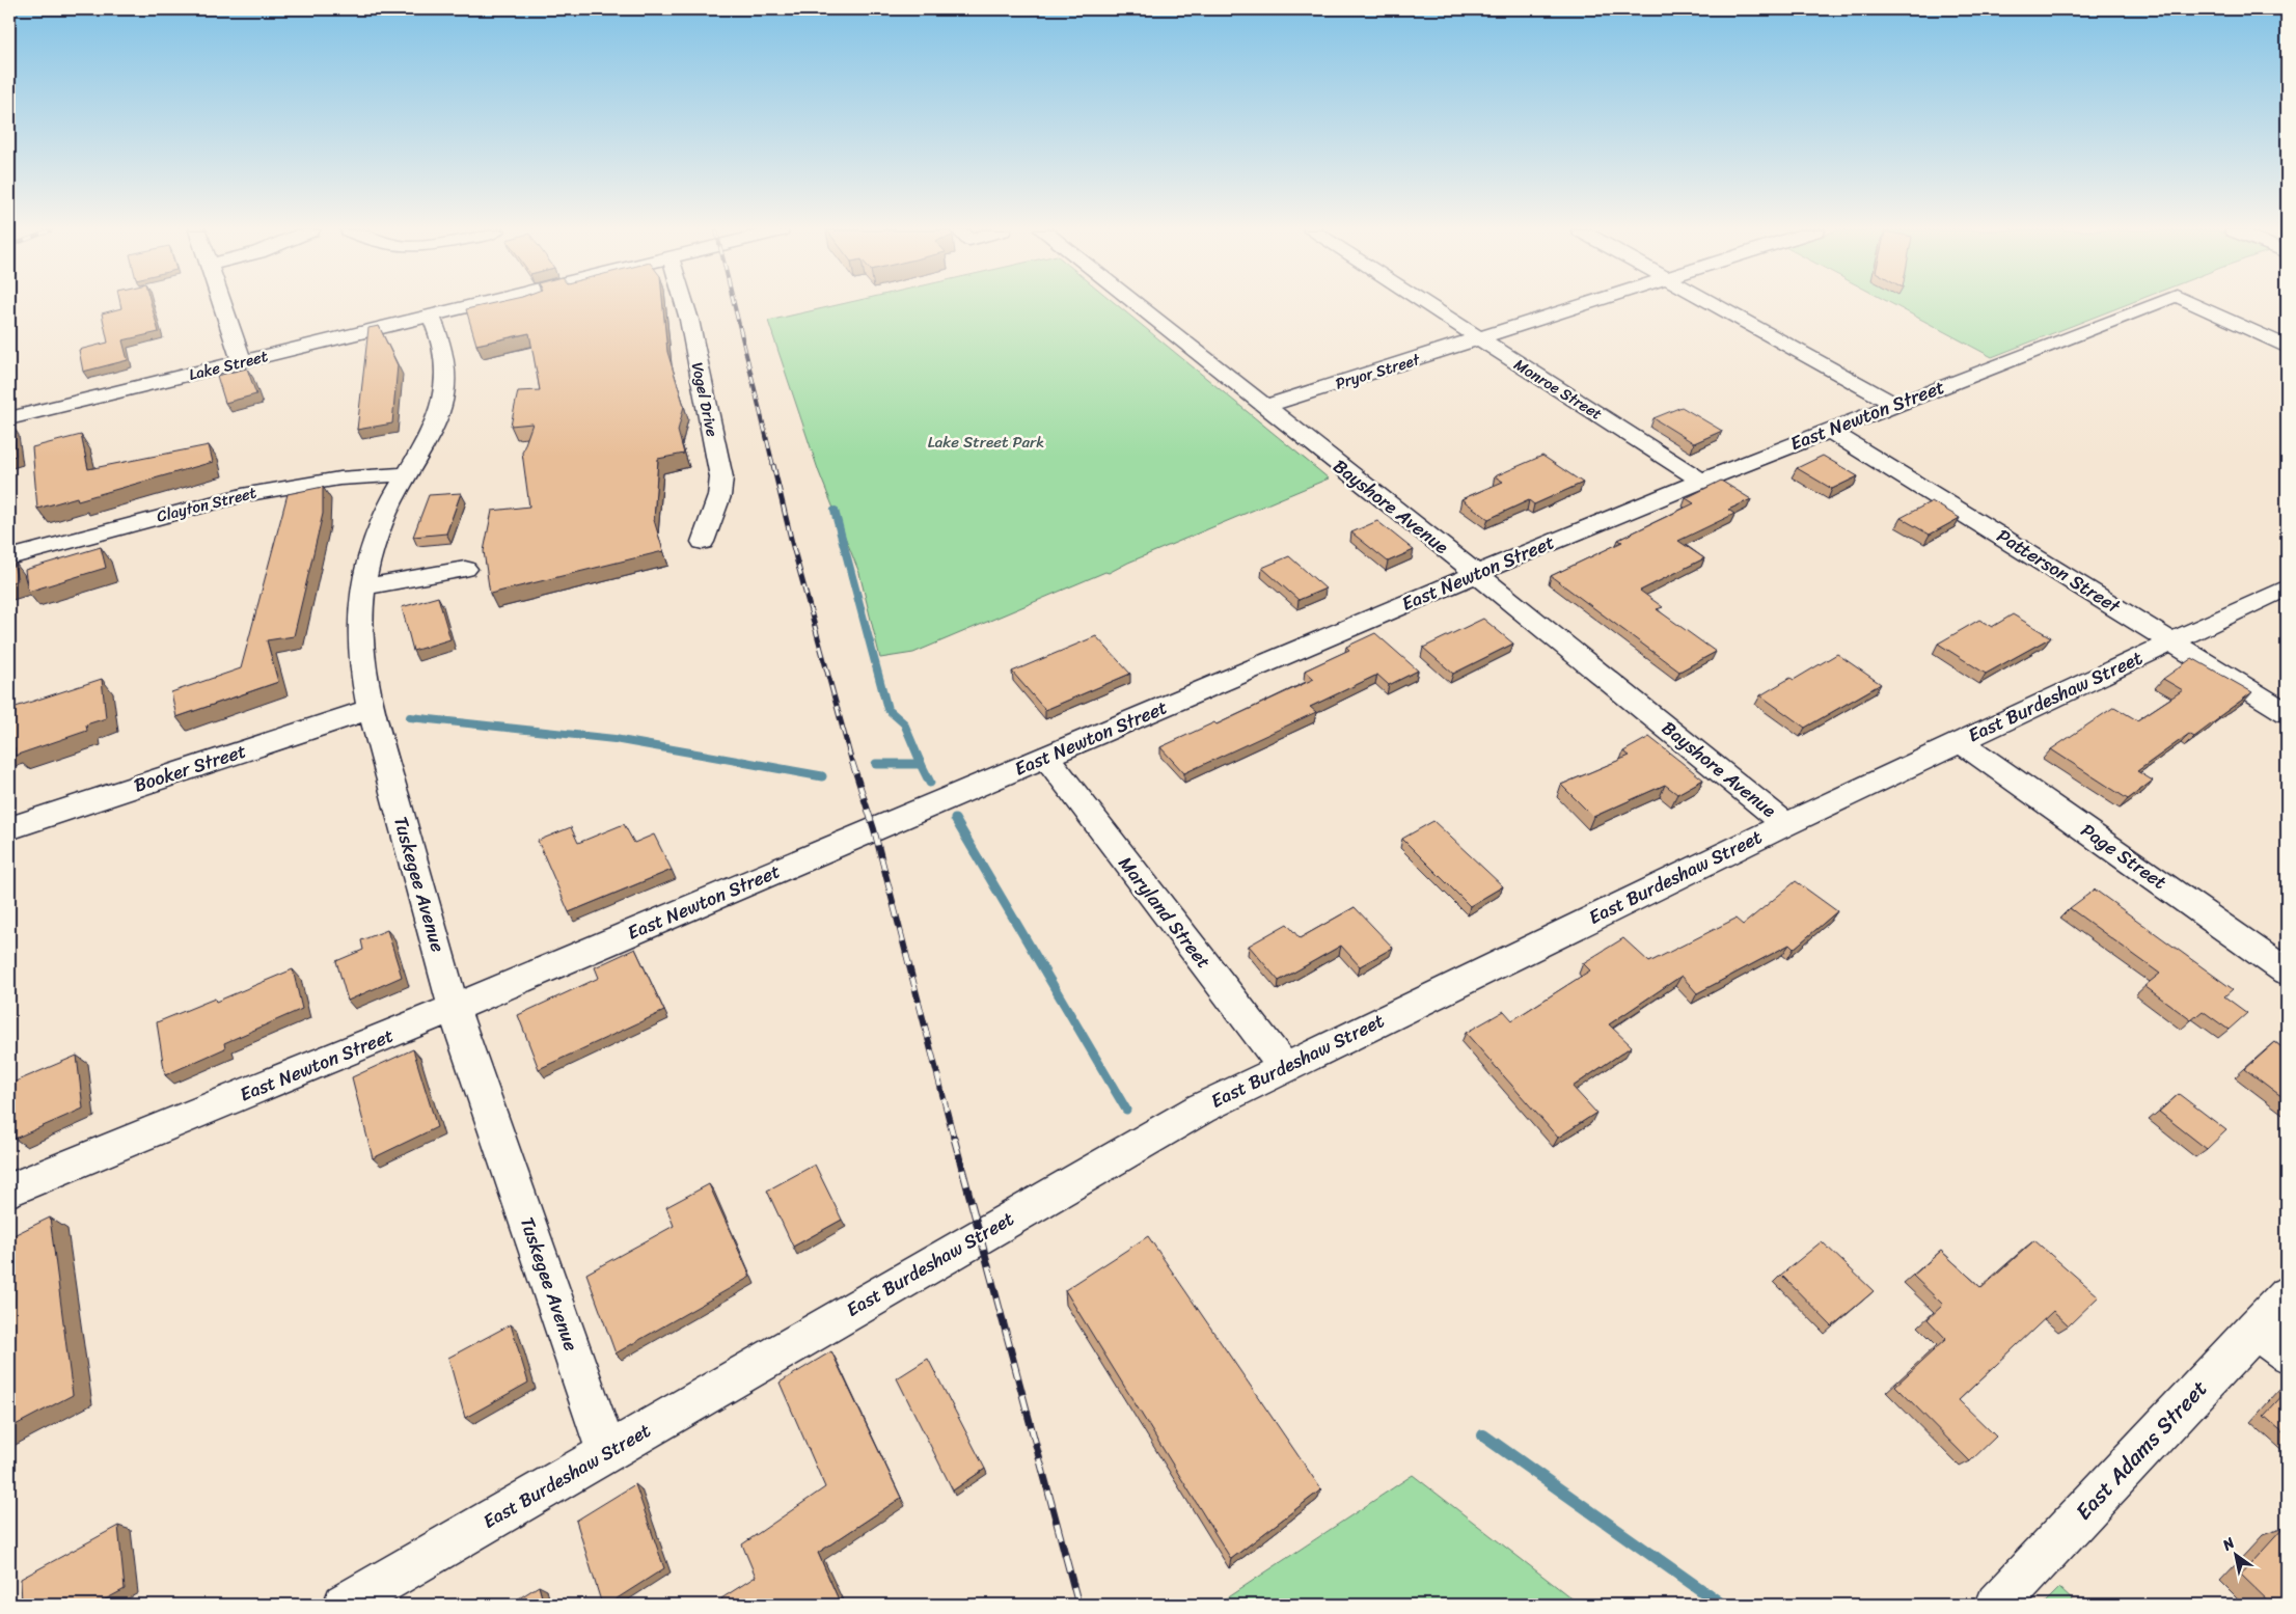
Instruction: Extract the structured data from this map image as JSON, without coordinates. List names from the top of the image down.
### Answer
{
  "streets": {
    "street": [
      "Lake Street",
      "Pryor Street",
      "Monroe Street",
      "Vogel Drive",
      "East Newton Street",
      "Clayton Street",
      "Bayshore Avenue",
      "Patterson Street",
      "East Burdeshaw Street",
      "Booker Street",
      "Page Street",
      "Tuskegee Avenue",
      "Maryland Street",
      "East Adams Street"
    ]
  },
  "crossings": [
    ["Lake Street", "Tuskegee Avenue"],
    ["Pryor Street", "Monroe Street"],
    ["Pryor Street", "Bayshore Avenue"],
    ["Monroe Street", "East Newton Street"],
    ["East Newton Street", "Bayshore Avenue"],
    ["East Newton Street", "Patterson Street"],
    ["East Newton Street", "Tuskegee Avenue"],
    ["East Newton Street", "Maryland Street"],
    ["Clayton Street", "Tuskegee Avenue"],
    ["Bayshore Avenue", "East Burdeshaw Street"],
    ["Patterson Street", "East Burdeshaw Street"],
    ["East Burdeshaw Street", "Page Street"],
    ["East Burdeshaw Street", "Tuskegee Avenue"],
    ["East Burdeshaw Street", "Maryland Street"],
    ["Booker Street", "Tuskegee Avenue"]
  ],
  "parks": ["Lake Street Park"],
  "north": "top left"
}
